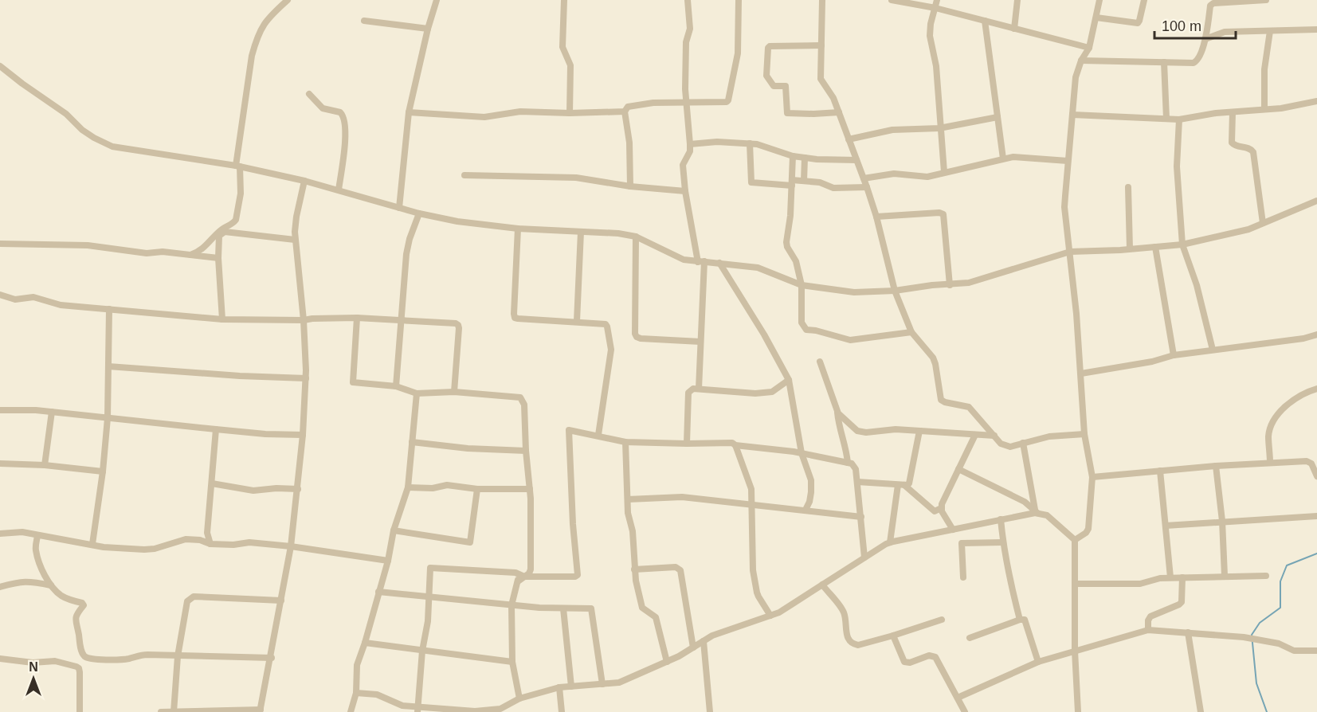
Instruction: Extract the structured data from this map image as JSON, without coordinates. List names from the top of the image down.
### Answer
{
  "scale_bar": "100 m",
  "north": "top"
}
